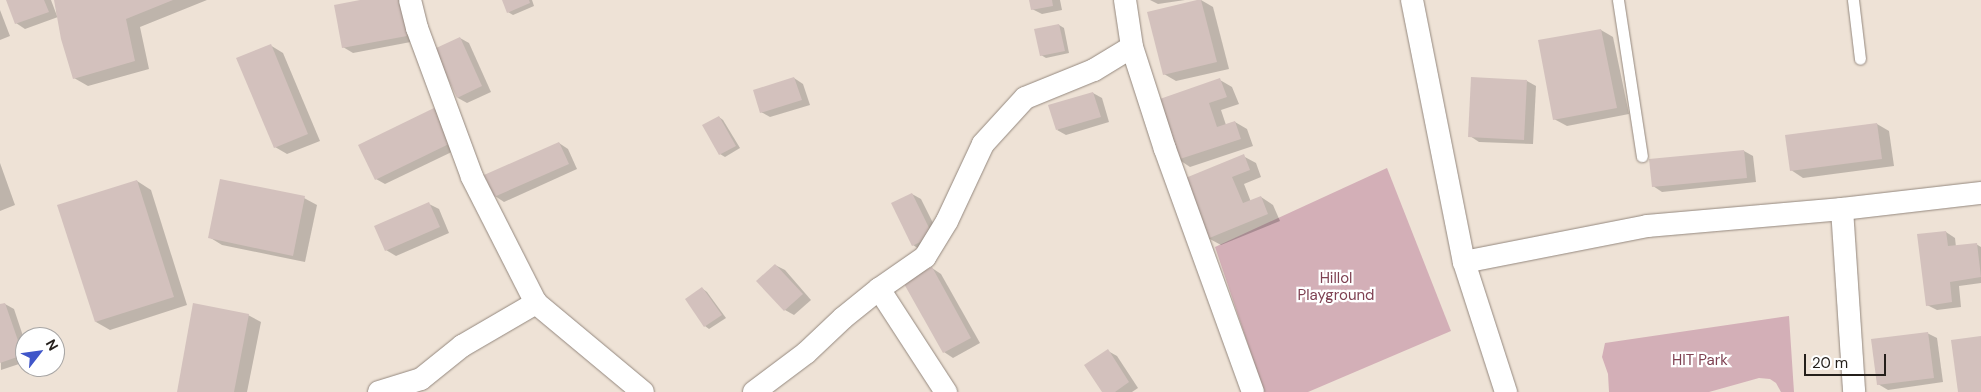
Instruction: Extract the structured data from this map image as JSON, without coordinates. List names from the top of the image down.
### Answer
{
  "parks": ["Hillol Playground", "HIT Park"],
  "scale_bar": "20 m",
  "north": "top right"
}
